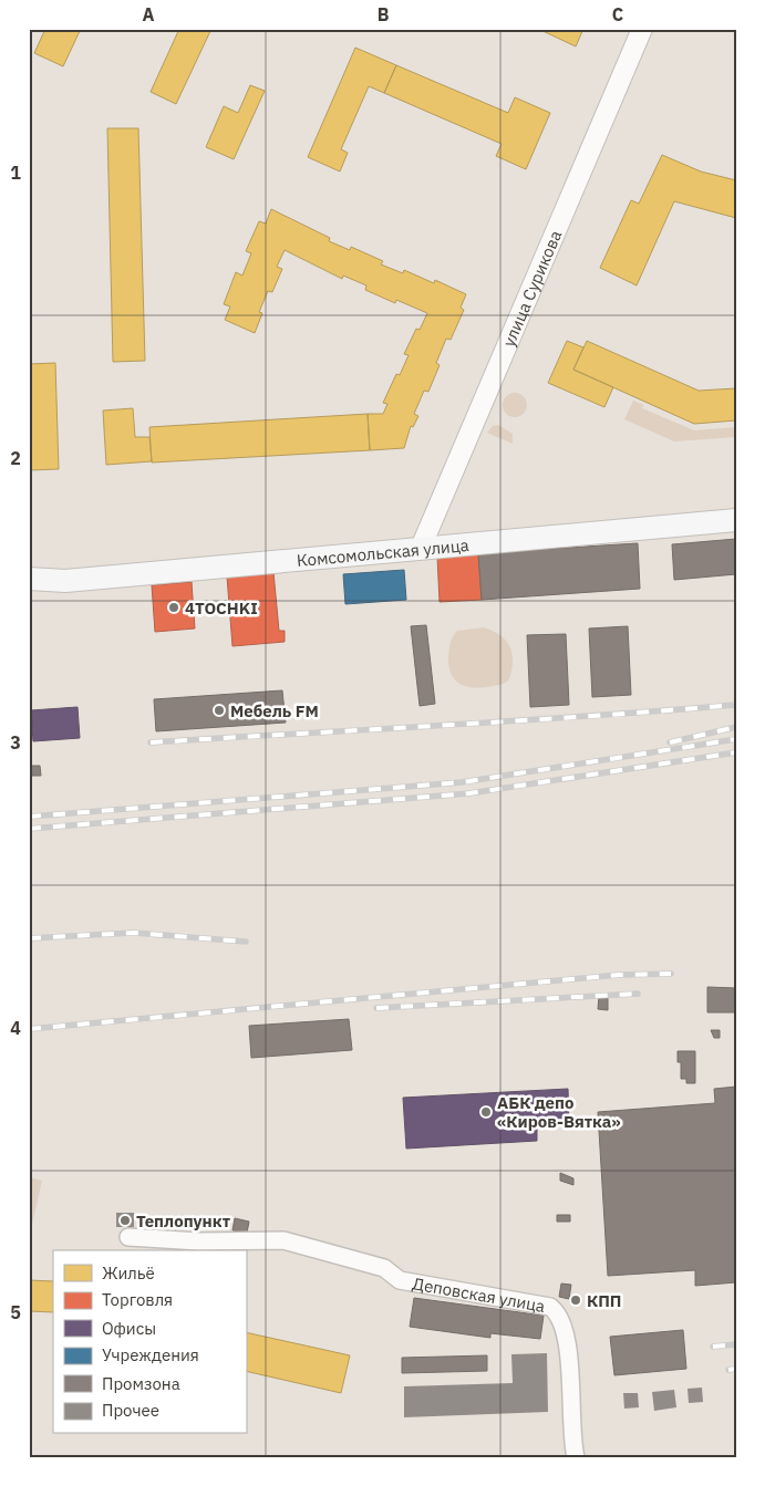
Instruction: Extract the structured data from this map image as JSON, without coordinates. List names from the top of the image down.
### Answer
{
  "streets": {
    "main road": ["Комсомольская улица"],
    "street": ["улица Сурикова", "Деповская улица"]
  },
  "crossings": [
    ["улица Сурикова", "Комсомольская улица"]
  ],
  "places": [
    "4TOCHKI",
    "Мебель FM",
    "АБК депо «Киров-Вятка»",
    "Теплопункт",
    "КПП"
  ],
  "legend": [
    "Жильё",
    "Торговля",
    "Офисы",
    "Учреждения",
    "Промзона",
    "Прочее"
  ],
  "grid": {
    "columns": ["A", "B", "C"],
    "rows": [
      "1",
      "2",
      "3",
      "4",
      "5"
    ]
  }
}
